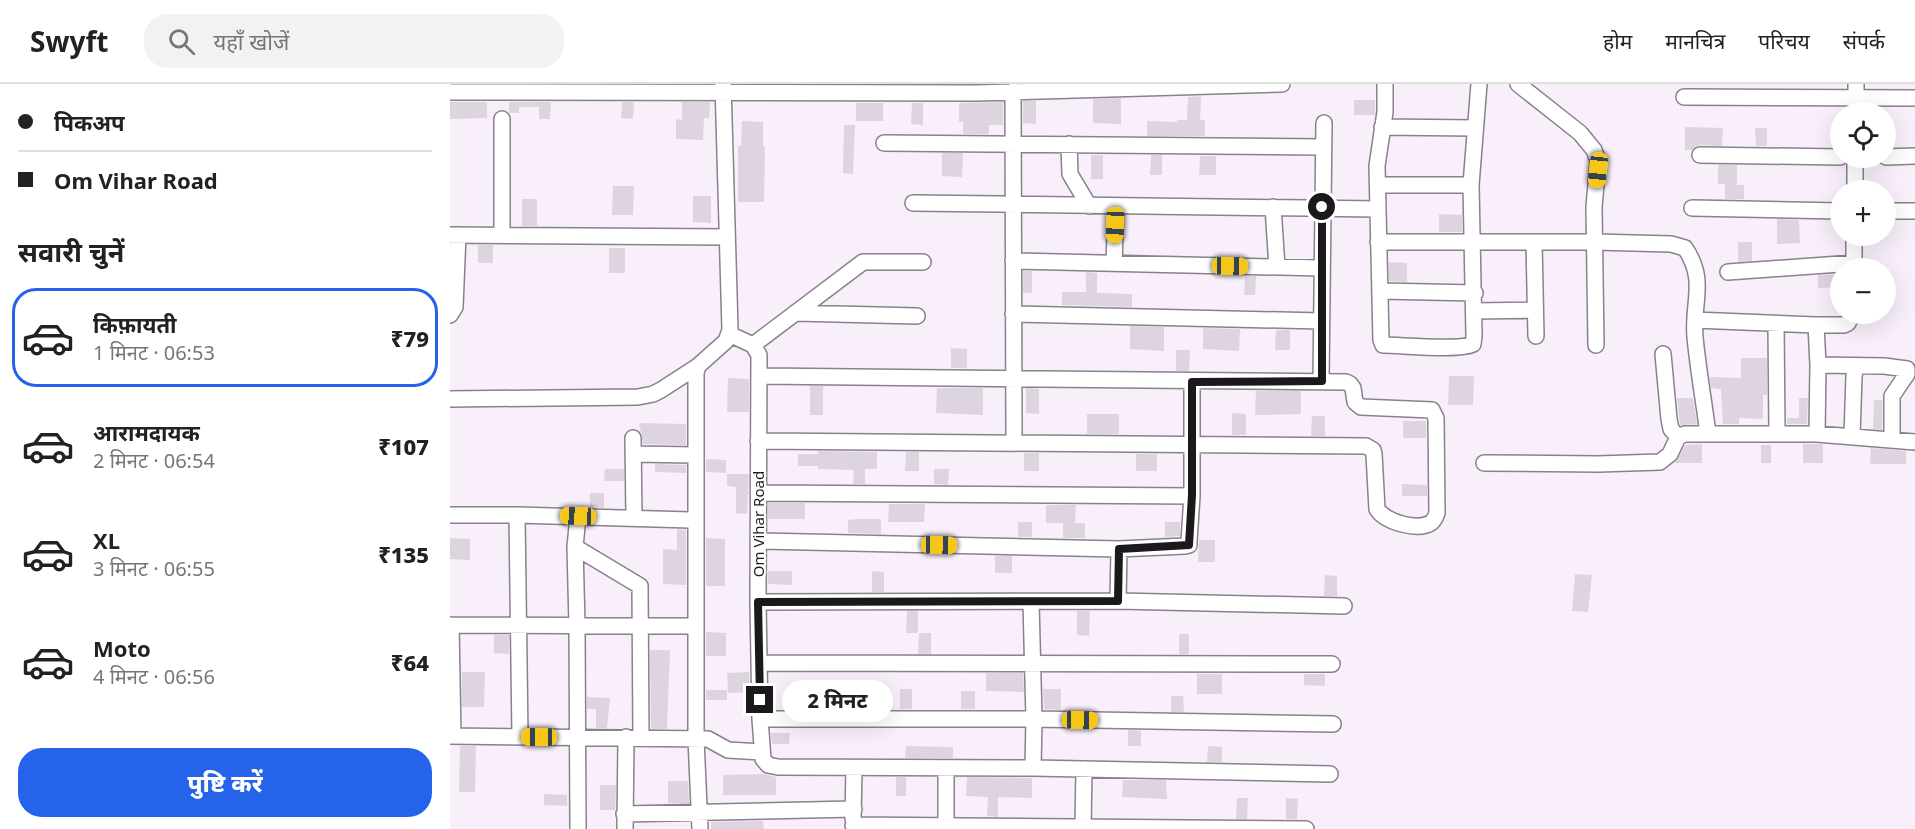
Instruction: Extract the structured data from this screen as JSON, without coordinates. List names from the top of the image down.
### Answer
{
  "streets": {
    "street": ["Om Vihar Road"]
  },
  "page": {
    "header": "Swyft",
    "search": "यहाँ खोजें",
    "nav": [
      "होम",
      "मानचित्र",
      "परिचय",
      "संपर्क"
    ],
    "banner": ["पिकअप", "Om Vihar Road"],
    "map_buttons": ["+", "−"],
    "heading": "सवारी चुनें",
    "list": [
      {
        "name": "किफ़ायती",
        "note": "1 मिनट · 06:53",
        "value": "₹79"
      },
      {
        "name": "आरामदायक",
        "note": "2 मिनट · 06:54",
        "value": "₹107"
      },
      {
        "name": "XL",
        "note": "3 मिनट · 06:55",
        "value": "₹135"
      },
      {
        "name": "Moto",
        "note": "4 मिनट · 06:56",
        "value": "₹64"
      }
    ],
    "bubble": "2 मिनट",
    "buttons": "पुष्टि करें"
  }
}
